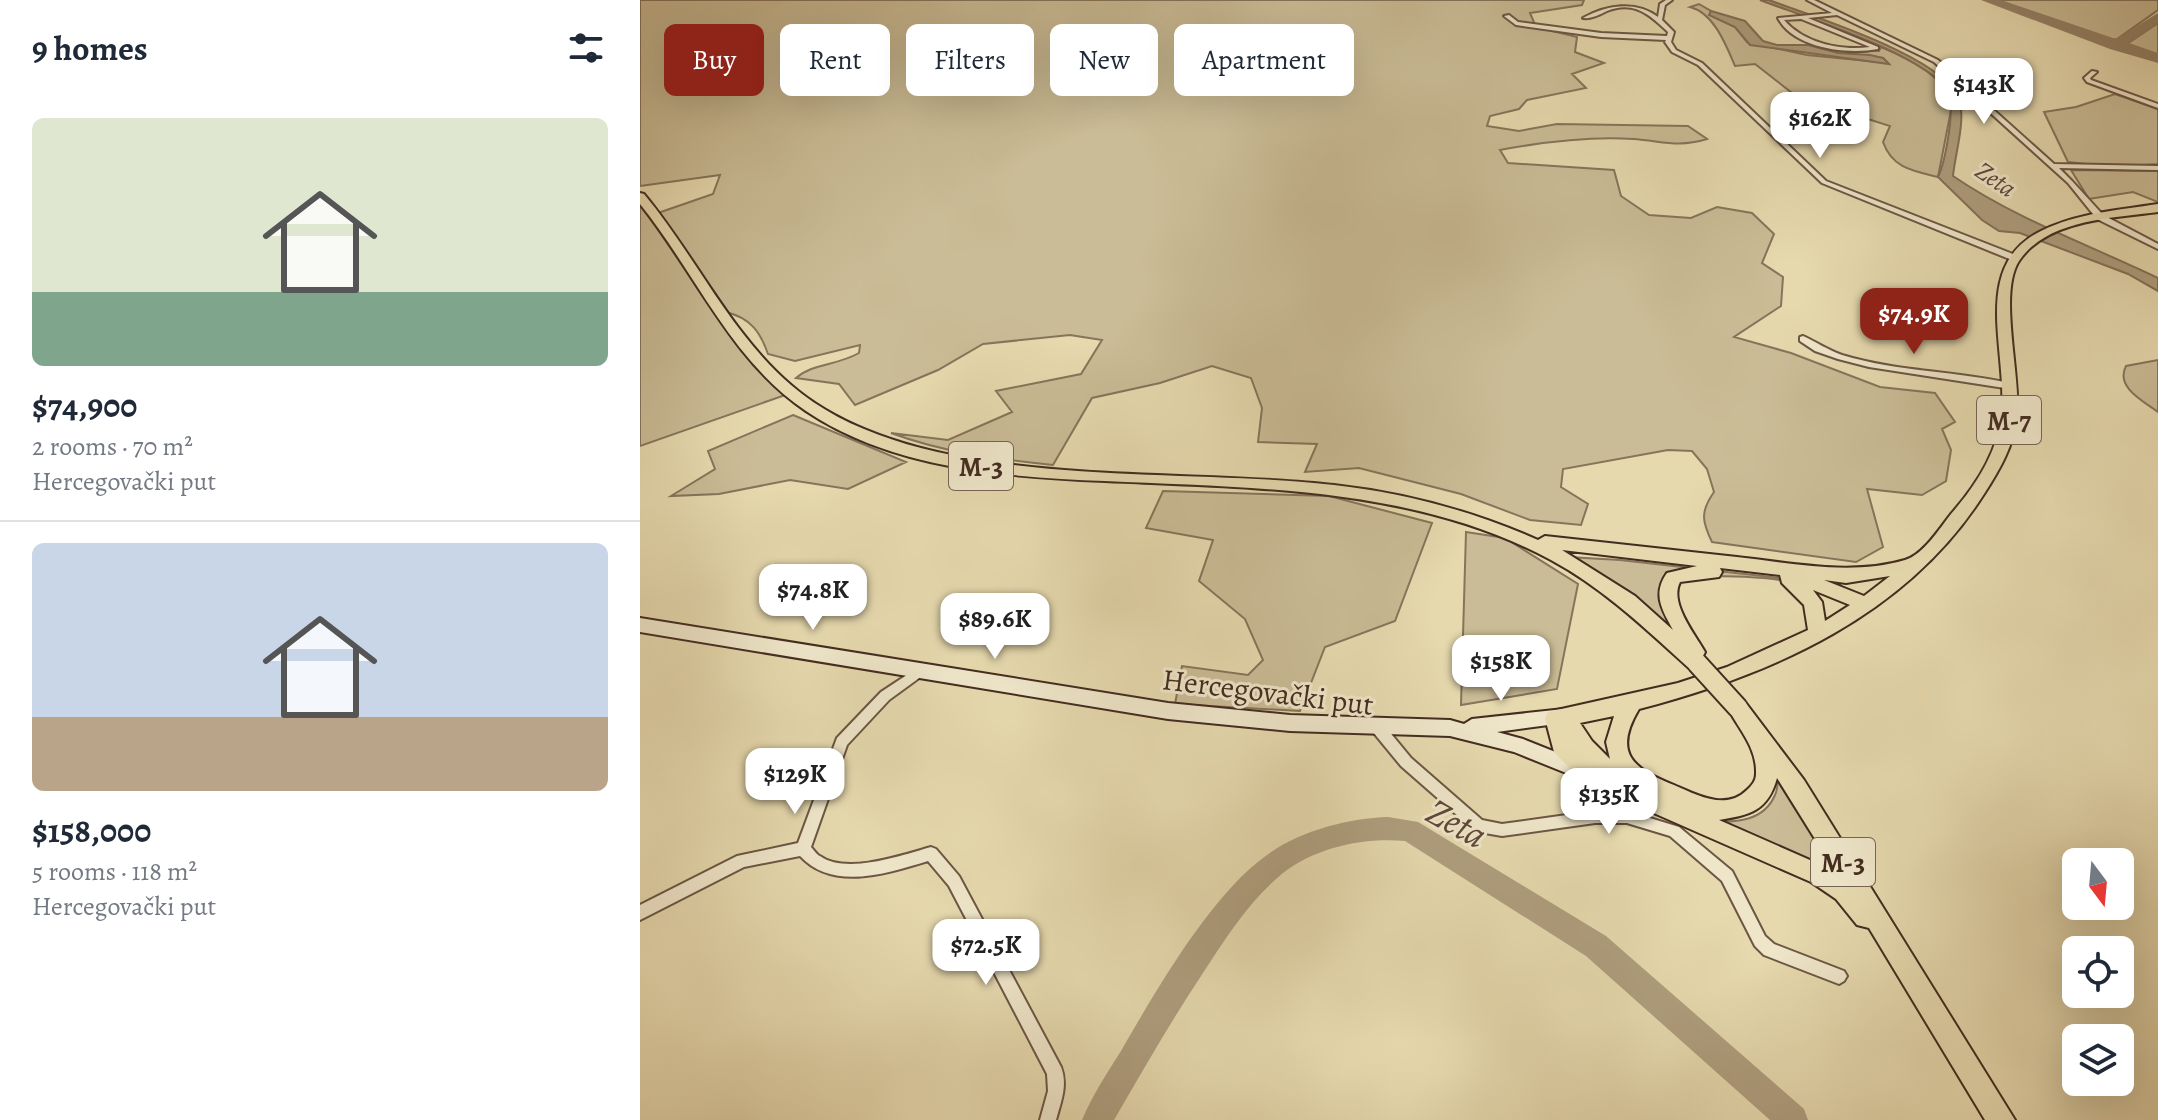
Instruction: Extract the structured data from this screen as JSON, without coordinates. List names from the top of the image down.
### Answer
{
  "streets": {
    "main road": ["M-7", "M-3", "Hercegovački put"]
  },
  "water": ["Zeta"],
  "north": "bottom",
  "page": {
    "heading": "9 homes",
    "chip": [
      "Buy",
      "Rent",
      "Filters",
      "New",
      "Apartment"
    ],
    "price": [
      "$143K",
      "$162K",
      "$74.9K",
      "$74.8K",
      "$89.6K",
      "$158K",
      "$129K",
      "$135K",
      "$72.5K"
    ],
    "list": [
      {
        "name": "$74,900",
        "note": "2 rooms · 70 m² · Hercegovački put"
      },
      {
        "name": "$158,000",
        "note": "5 rooms · 118 m² · Hercegovački put"
      }
    ]
  }
}
